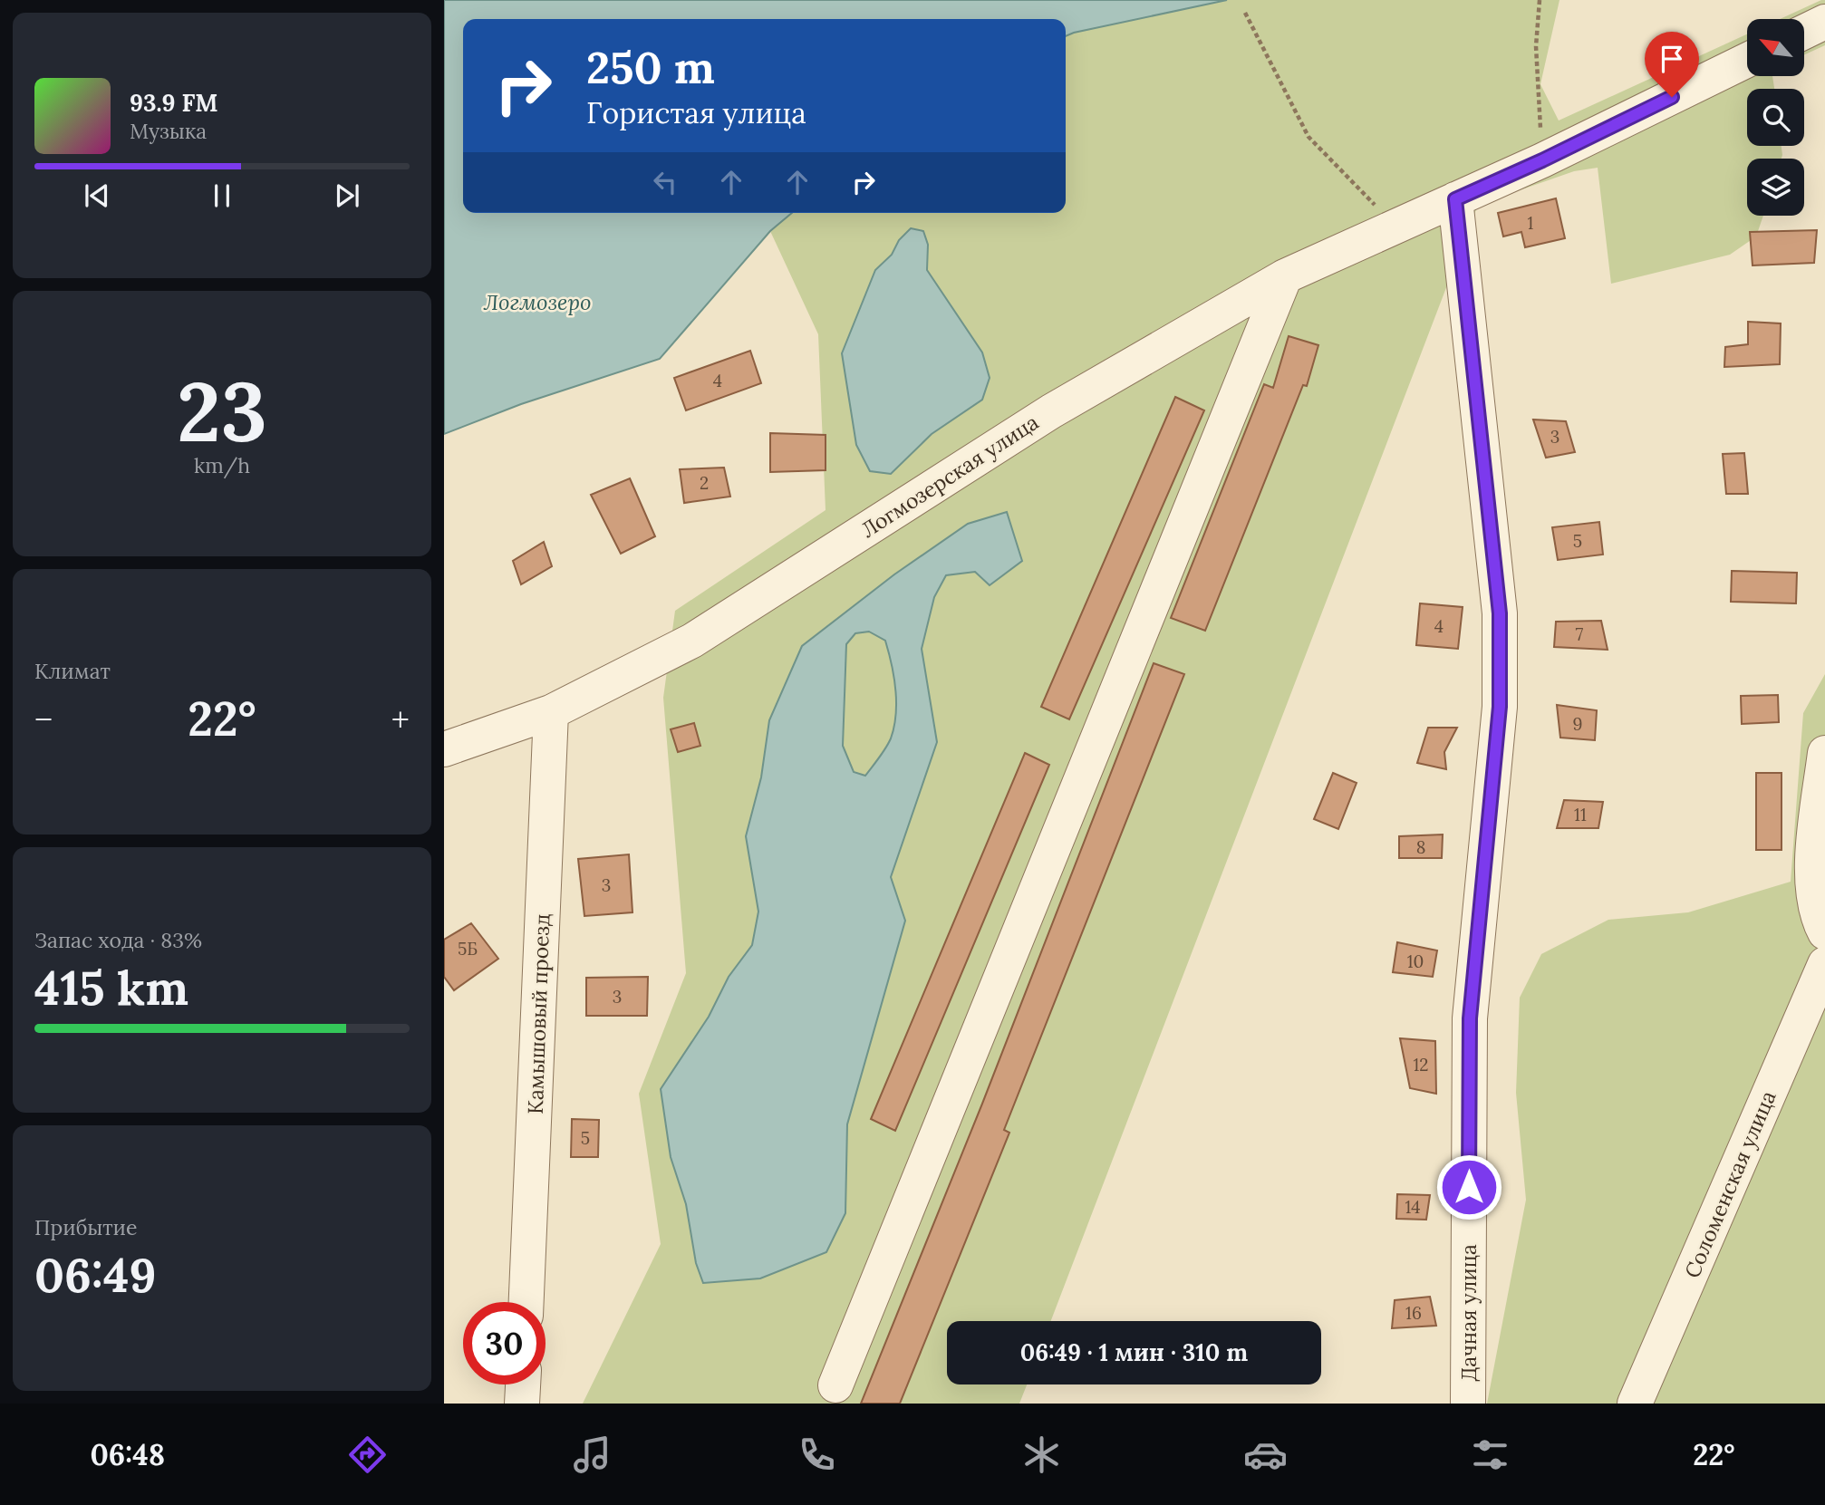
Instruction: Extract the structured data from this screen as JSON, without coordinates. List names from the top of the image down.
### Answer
{
  "streets": {
    "street": [
      "Логмозерская улица",
      "Камышовый проезд",
      "Соломенская улица",
      "Дачная улица"
    ]
  },
  "crossings": [
    ["Логмозерская улица", "Камышовый проезд"],
    ["Логмозерская улица", "Дачная улица"]
  ],
  "water": ["Логмозеро"],
  "house_numbers": [
    "1",
    "4",
    "3",
    "2",
    "5",
    "4",
    "7",
    "9",
    "11",
    "8",
    "3",
    "5Б",
    "10",
    "3",
    "12",
    "5",
    "14",
    "16"
  ],
  "north": "top left",
  "page": {
    "turn": ["250 m", "Гористая улица"],
    "song": ["93.9 FM", "Музыка"],
    "tile": [
      ["23", "km/h"],
      "Климат",
      ["Запас хода · 83%", "415 km"],
      ["Прибытие", "06:49"]
    ],
    "heat": ["−", "22°", "+"],
    "limit": "30",
    "trip": "06:49 · 1 мин · 310 m",
    "tabs": ["06:48", "22°"]
  }
}
